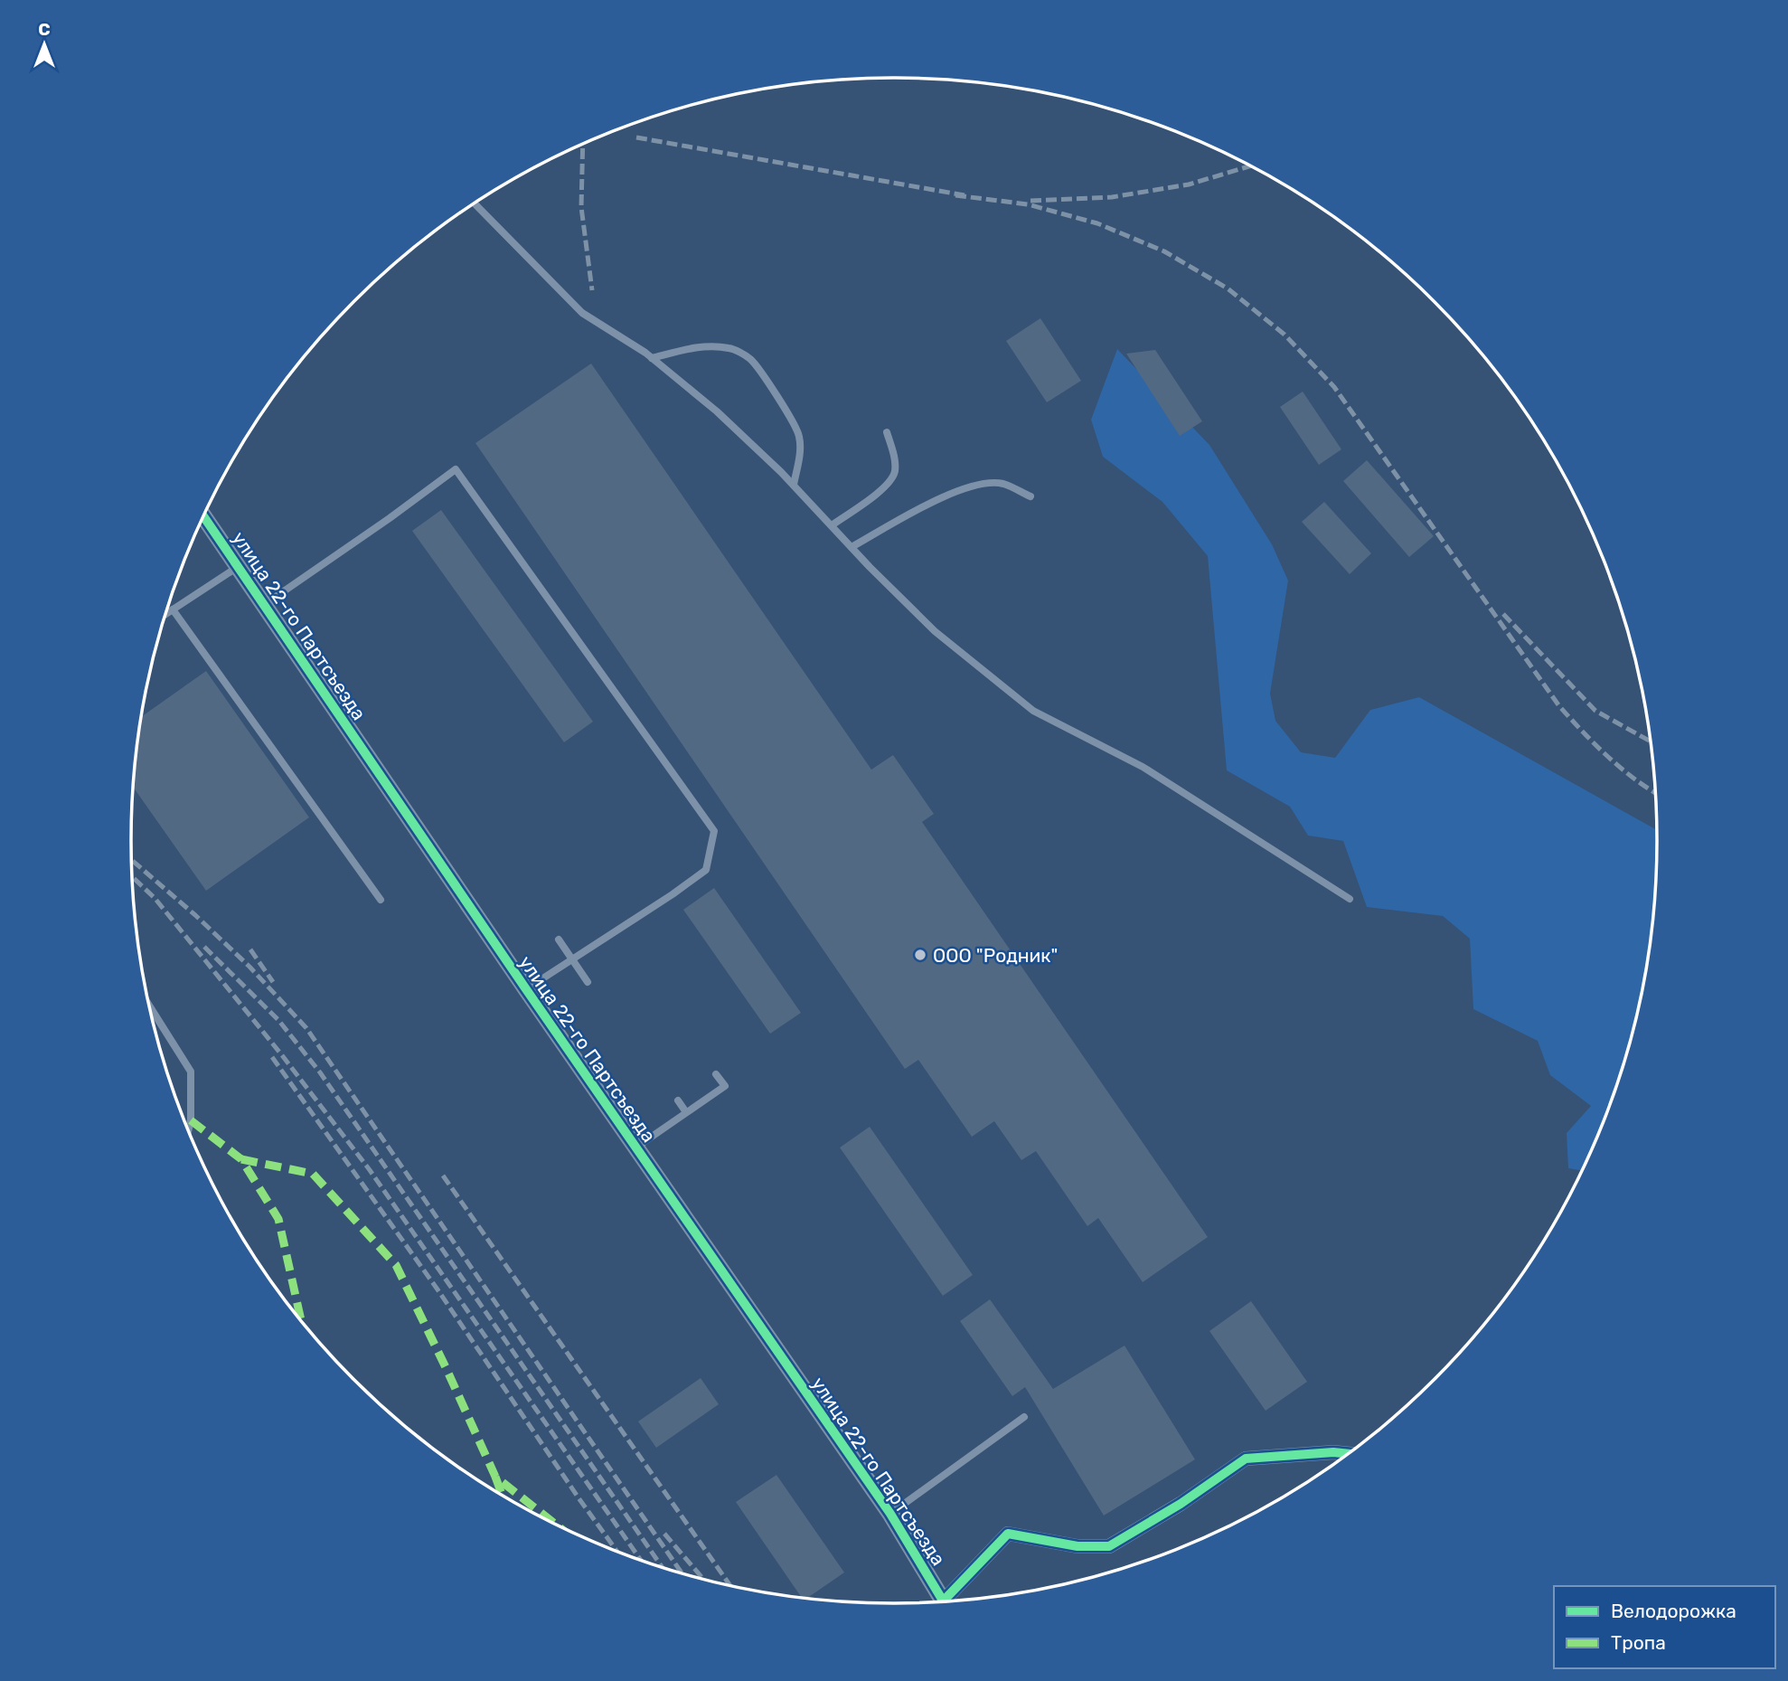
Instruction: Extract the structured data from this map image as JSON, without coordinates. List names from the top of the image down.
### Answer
{
  "streets": {
    "street": ["улица 22-го Партсъезда"]
  },
  "places": ["ООО \"Родник\""],
  "legend": ["Велодорожка", "Тропа"],
  "north": "top"
}
